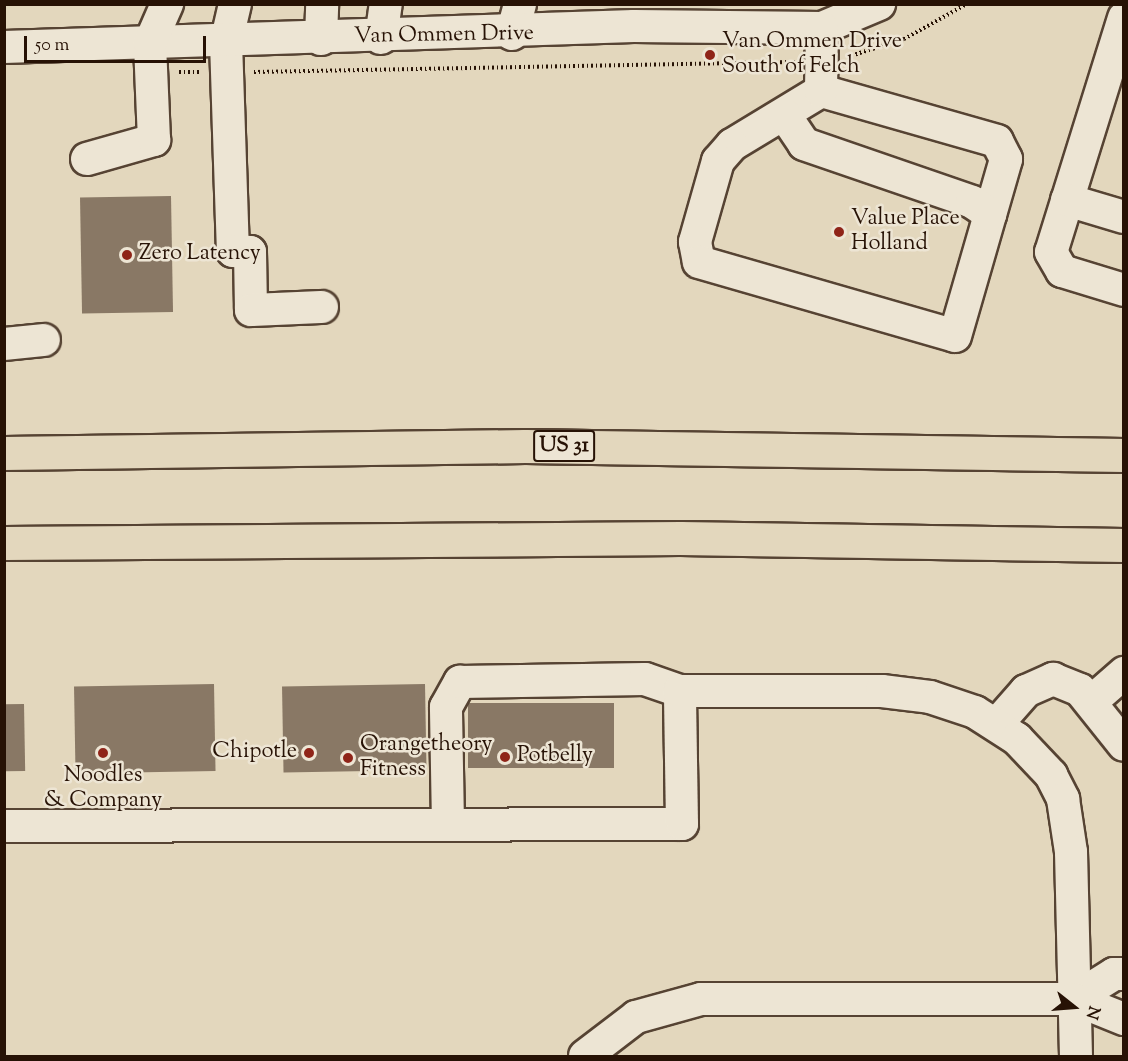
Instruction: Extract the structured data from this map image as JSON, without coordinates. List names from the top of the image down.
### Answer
{
  "streets": {
    "highway": ["US 31"],
    "street": ["Van Ommen Drive"]
  },
  "places": [
    "Van Ommen Drive South of Felch",
    "Value Place Holland",
    "Zero Latency",
    "Noodles & Company",
    "Chipotle",
    "Potbelly",
    "Orangetheory Fitness"
  ],
  "scale_bar": "50 m",
  "north": "right"
}
